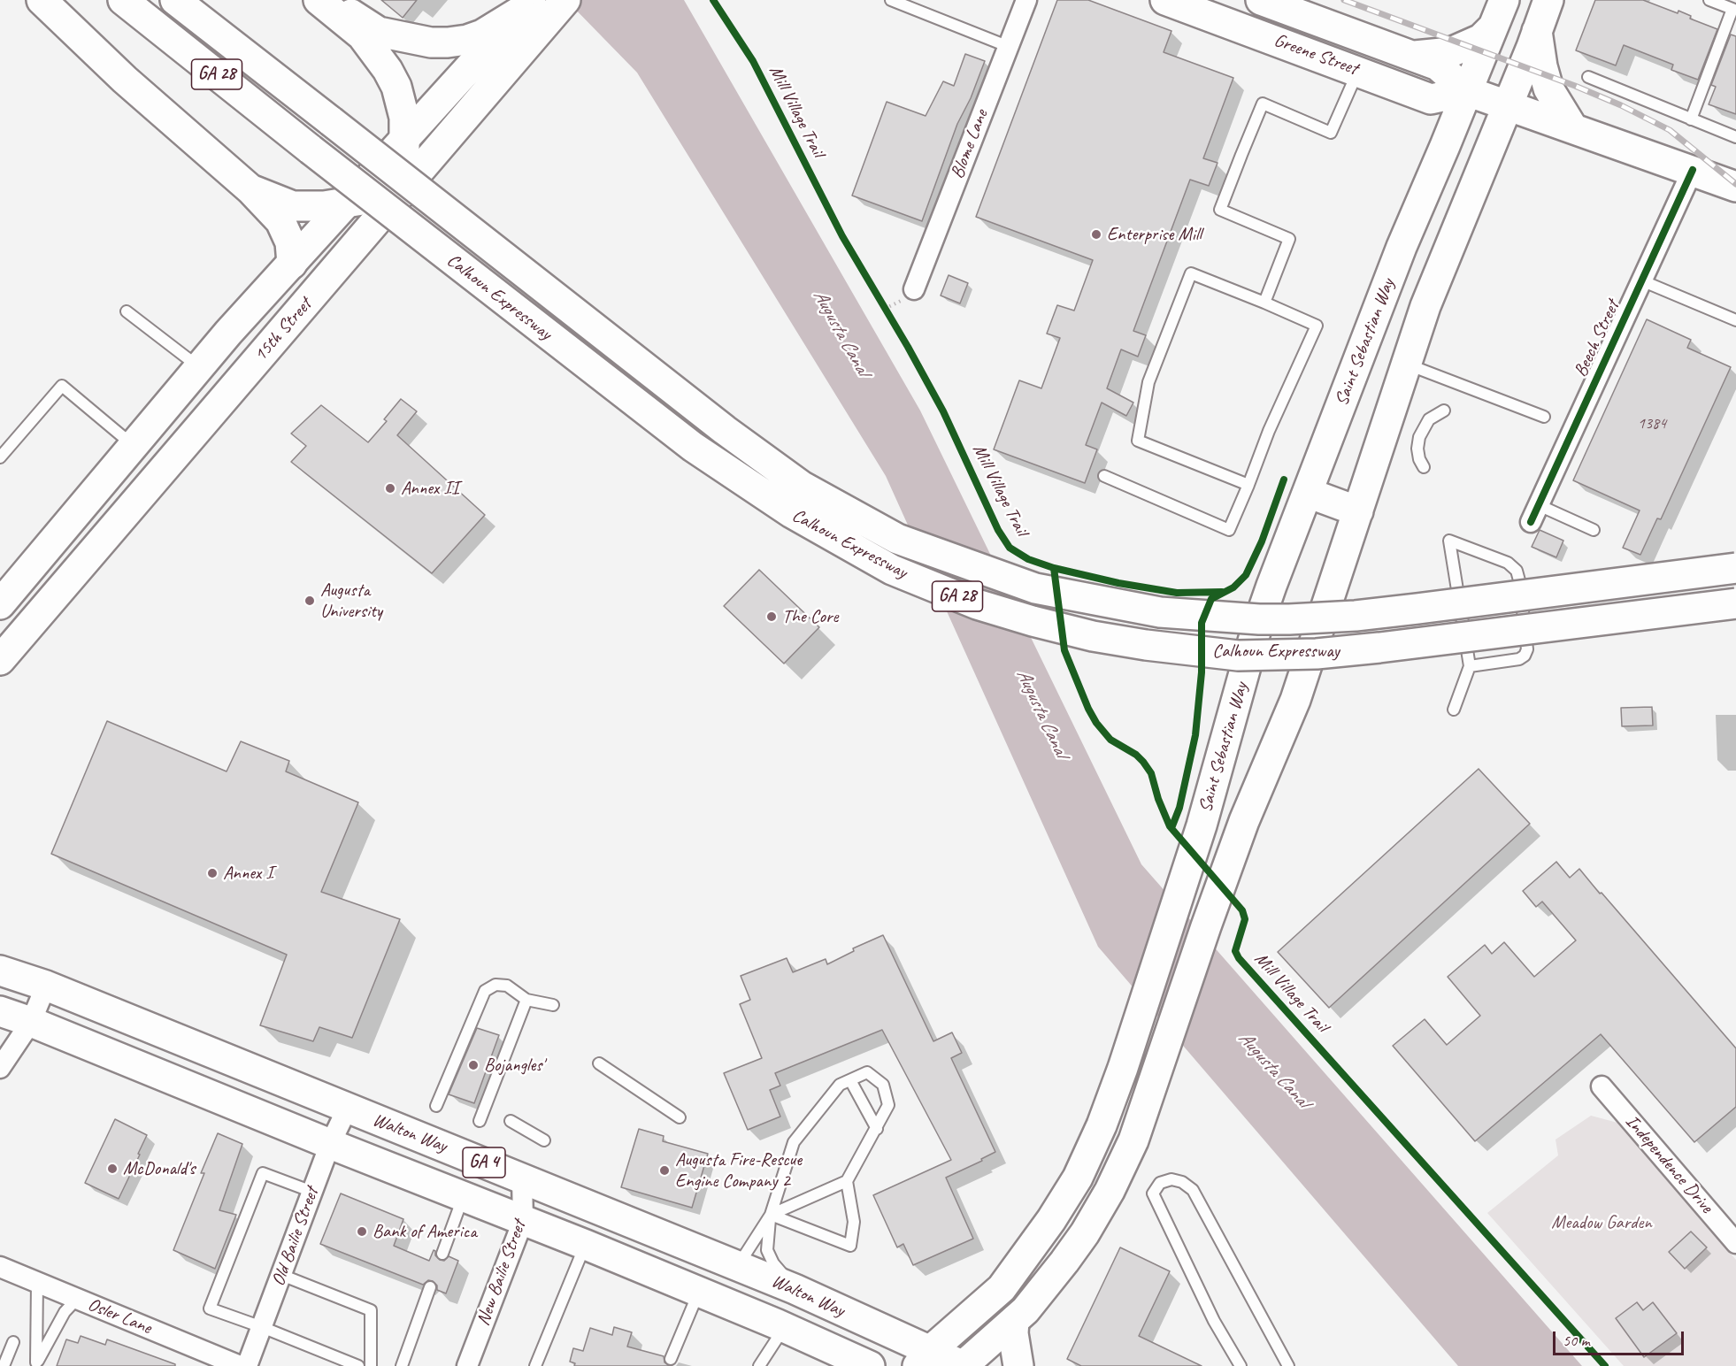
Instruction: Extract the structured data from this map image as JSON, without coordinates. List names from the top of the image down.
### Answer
{
  "streets": {
    "main road": [
      "Greene Street",
      "GA 28",
      "Calhoun Expressway",
      "15th Street",
      "Saint Sebastian Way",
      "Walton Way",
      "GA 4"
    ],
    "street": [
      "Blome Lane",
      "Beech Street",
      "Independence Drive",
      "Old Bailie Street",
      "New Bailie Street",
      "Osler Lane"
    ],
    "cycle path": ["Mill Village Trail"]
  },
  "crossings": [
    ["Greene Street", "Beech Street"],
    ["Greene Street", "Saint Sebastian Way"],
    ["Saint Sebastian Way", "Walton Way"],
    ["Walton Way", "Old Bailie Street"],
    ["Walton Way", "New Bailie Street"]
  ],
  "water": ["Augusta Canal"],
  "parks": ["Meadow Garden"],
  "places": [
    "Enterprise Mill",
    "Annex II",
    "Augusta University",
    "The Core",
    "Annex I",
    "Bojangles'",
    "McDonald's",
    "Augusta Fire-Rescue Engine Company 2",
    "Bank of America"
  ],
  "house_numbers": ["1384"],
  "scale_bar": "50 m"
}
